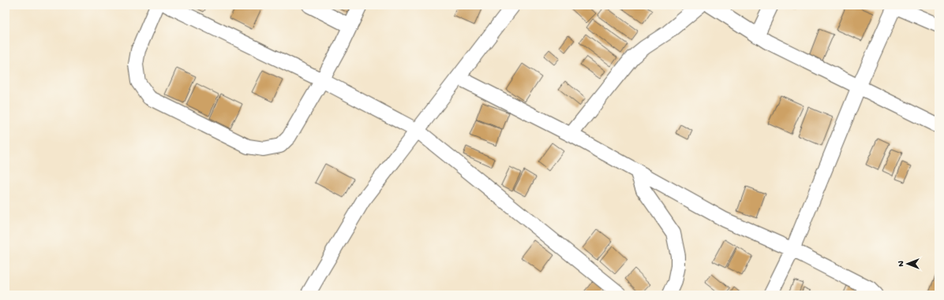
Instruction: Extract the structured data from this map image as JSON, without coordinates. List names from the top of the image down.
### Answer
{
  "north": "left"
}
